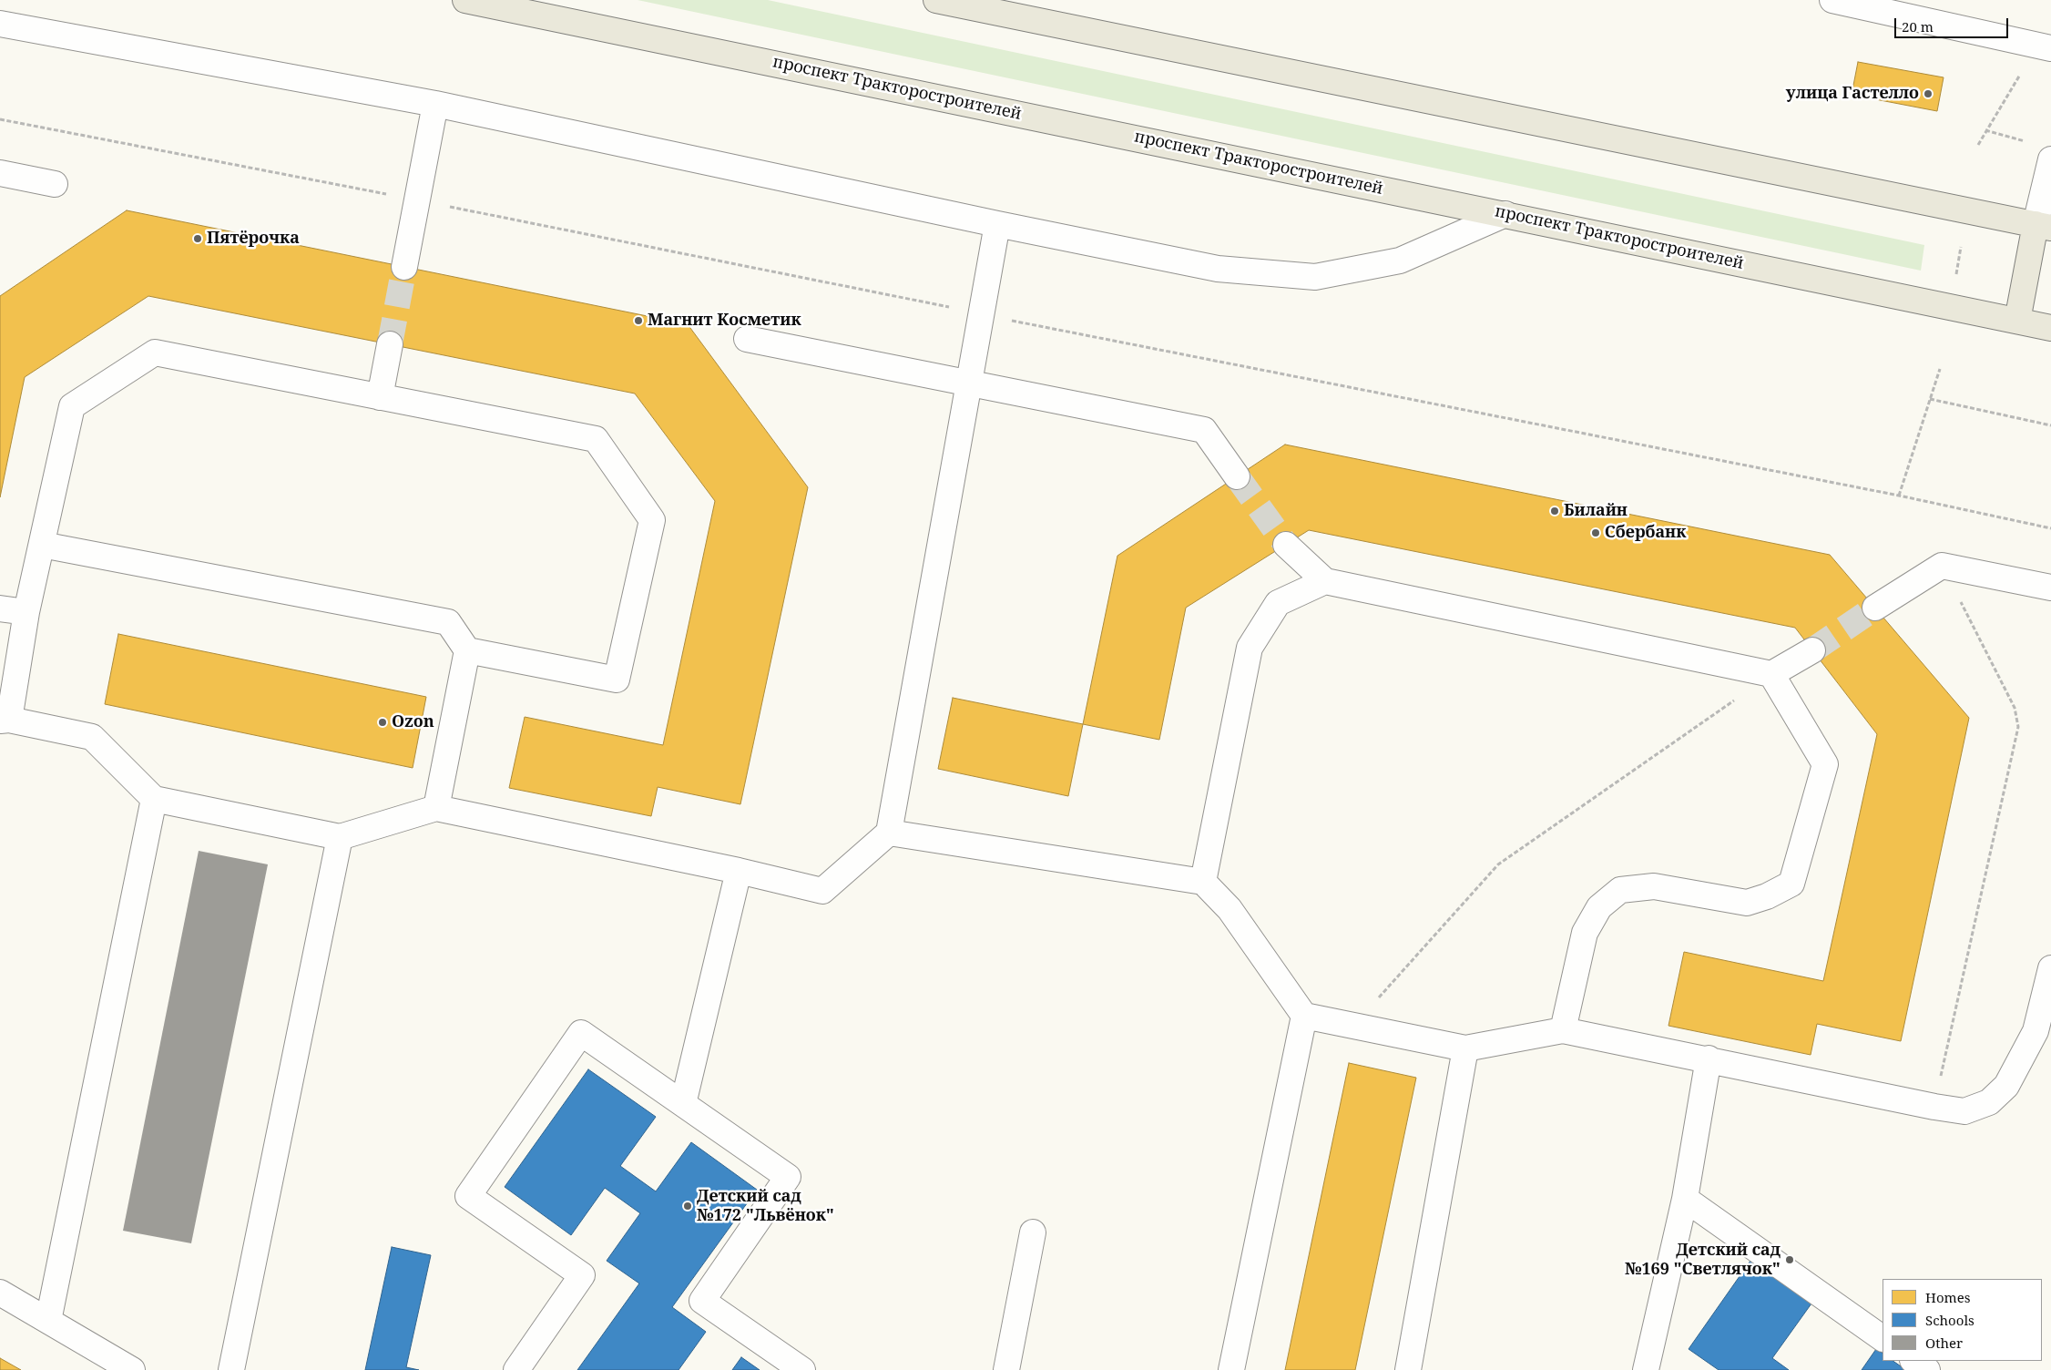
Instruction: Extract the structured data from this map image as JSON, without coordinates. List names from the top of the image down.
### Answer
{
  "streets": {
    "main road": ["проспект Тракторостроителей"]
  },
  "places": [
    "улица Гастелло",
    "Пятёрочка",
    "Магнит Косметик",
    "Билайн",
    "Сбербанк",
    "Ozon",
    "Детский сад №172 \"Львёнок\"",
    "Детский сад №169 \"Светлячок\""
  ],
  "legend": ["Homes", "Schools", "Other"],
  "scale_bar": "20 m"
}
